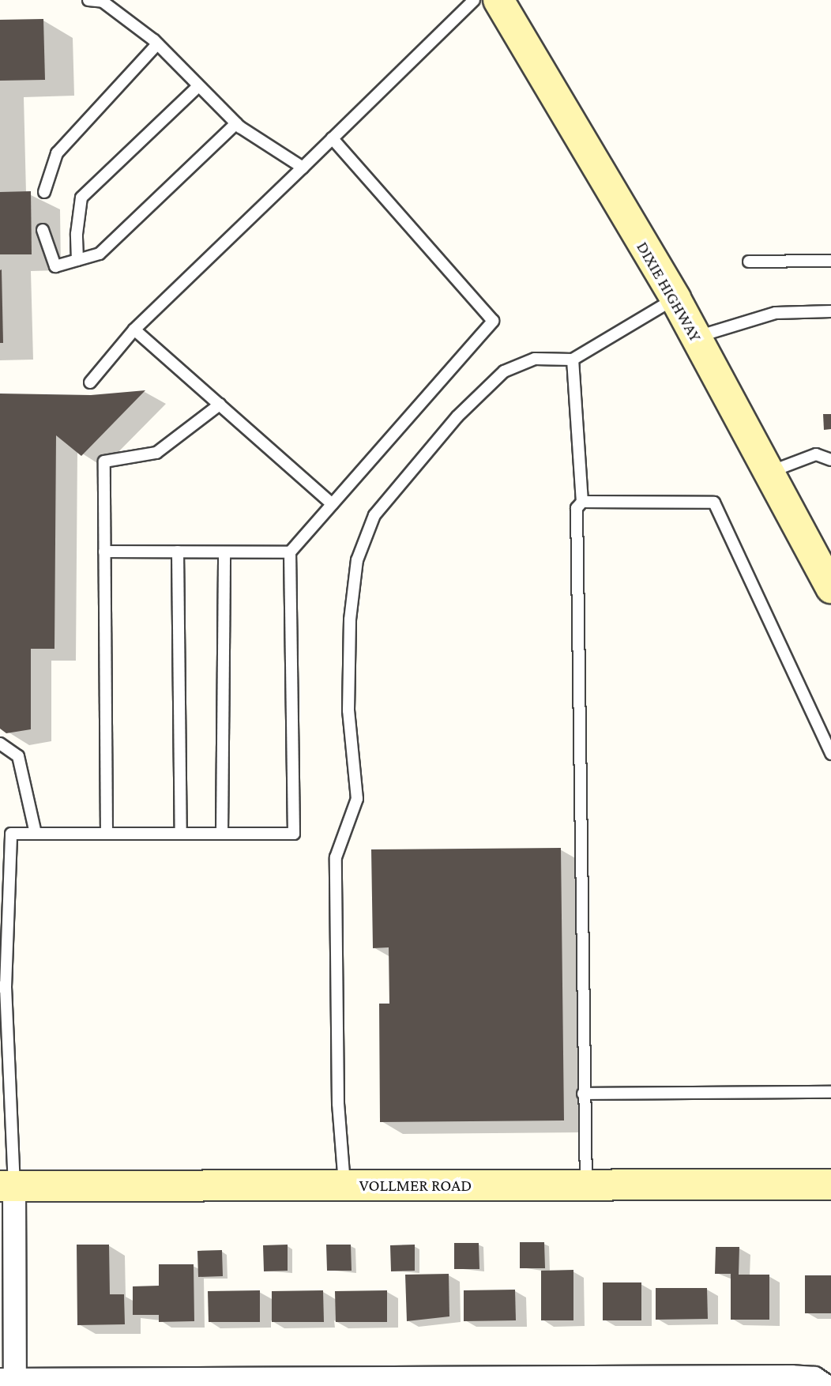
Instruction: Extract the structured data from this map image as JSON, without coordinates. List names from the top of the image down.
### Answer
{
  "streets": {
    "main road": ["DIXIE HIGHWAY", "VOLLMER ROAD"]
  }
}
